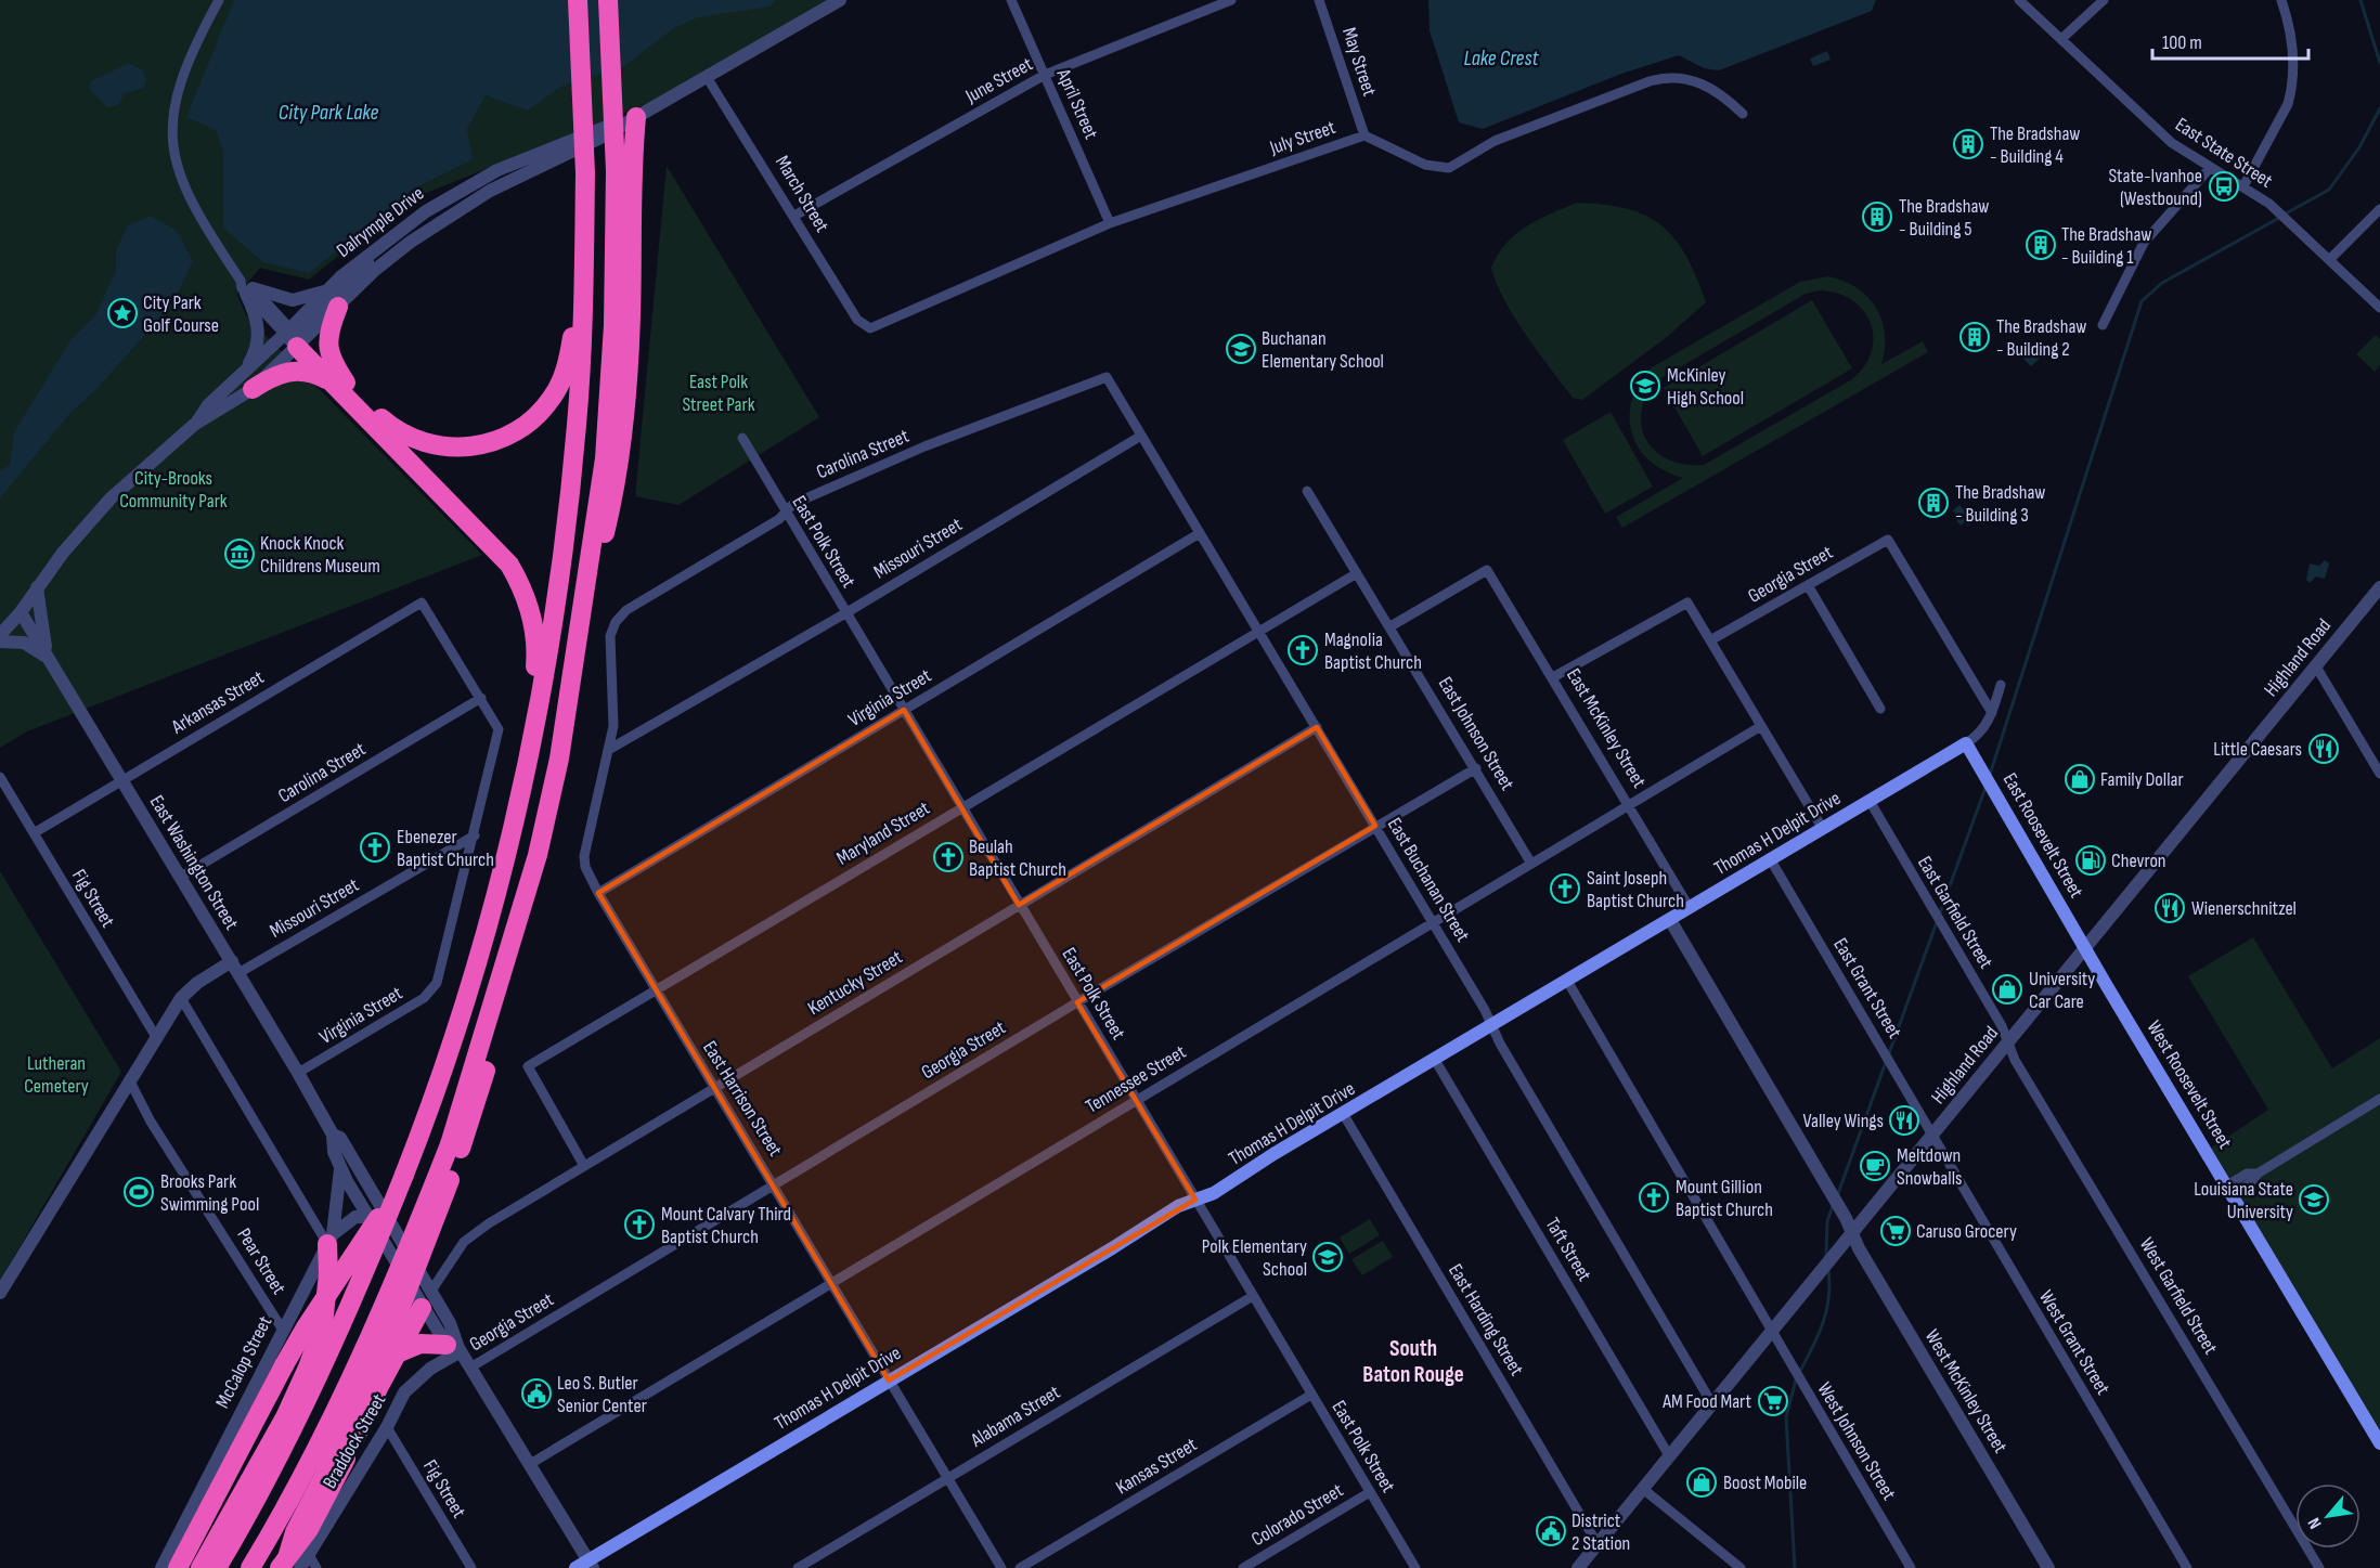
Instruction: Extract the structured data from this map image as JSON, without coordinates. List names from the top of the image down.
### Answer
{
  "streets": {
    "main road": ["Thomas H Delpit Drive", "East Roosevelt Street", "West Roosevelt Street"],
    "street": [
      "May Street",
      "June Street",
      "April Street",
      "July Street",
      "East State Street",
      "March Street",
      "Dalrymple Drive",
      "Carolina Street",
      "East Polk Street",
      "Missouri Street",
      "Georgia Street",
      "Highland Road",
      "Virginia Street",
      "Arkansas Street",
      "East McKinley Street",
      "East Johnson Street",
      "Maryland Street",
      "East Washington Street",
      "East Buchanan Street",
      "Fig Street",
      "East Garfield Street",
      "Kentucky Street",
      "East Grant Street",
      "Tennessee Street",
      "East Harrison Street",
      "Taft Street",
      "Pear Street",
      "West Garfield Street",
      "East Harding Street",
      "West Grant Street",
      "McCalop Street",
      "West McKinley Street",
      "Alabama Street",
      "Braddock Street",
      "West Johnson Street",
      "Kansas Street",
      "Colorado Street"
    ]
  },
  "crossings": [
    ["May Street", "July Street"],
    ["June Street", "April Street"],
    ["June Street", "March Street"],
    ["April Street", "July Street"],
    ["July Street", "March Street"],
    ["March Street", "Dalrymple Drive"],
    ["Dalrymple Drive", "East Washington Street"],
    ["Carolina Street", "East Polk Street"],
    ["Carolina Street", "Arkansas Street"],
    ["Carolina Street", "East Washington Street"],
    ["Carolina Street", "East Buchanan Street"],
    ["Carolina Street", "East Harrison Street"],
    ["East Polk Street", "Missouri Street"],
    ["East Polk Street", "Georgia Street"],
    ["East Polk Street", "Virginia Street"],
    ["East Polk Street", "Maryland Street"],
    ["East Polk Street", "Thomas H Delpit Drive"],
    ["East Polk Street", "Kentucky Street"],
    ["East Polk Street", "Tennessee Street"],
    ["East Polk Street", "Alabama Street"],
    ["East Polk Street", "Kansas Street"],
    ["East Polk Street", "Colorado Street"],
    ["Missouri Street", "Virginia Street"],
    ["Missouri Street", "East Washington Street"],
    ["Missouri Street", "East Buchanan Street"],
    ["Missouri Street", "East Harrison Street"],
    ["Georgia Street", "East Johnson Street"],
    ["Georgia Street", "Thomas H Delpit Drive"],
    ["Georgia Street", "East Buchanan Street"],
    ["Georgia Street", "East Harrison Street"],
    ["Highland Road", "East Roosevelt Street"],
    ["Highland Road", "East Buchanan Street"],
    ["Highland Road", "East Garfield Street"],
    ["Highland Road", "East Grant Street"],
    ["Highland Road", "West Roosevelt Street"],
    ["Highland Road", "Taft Street"],
    ["Highland Road", "West Garfield Street"],
    ["Highland Road", "East Harding Street"],
    ["Highland Road", "West Grant Street"],
    ["Highland Road", "West McKinley Street"],
    ["Highland Road", "West Johnson Street"],
    ["Virginia Street", "East Washington Street"],
    ["Virginia Street", "East Buchanan Street"],
    ["Virginia Street", "East Harrison Street"],
    ["Arkansas Street", "East Washington Street"],
    ["Arkansas Street", "Fig Street"],
    ["East McKinley Street", "East Johnson Street"],
    ["East McKinley Street", "Thomas H Delpit Drive"],
    ["East McKinley Street", "Tennessee Street"],
    ["East Johnson Street", "Maryland Street"],
    ["East Johnson Street", "Tennessee Street"],
    ["Maryland Street", "East Buchanan Street"],
    ["Maryland Street", "Kentucky Street"],
    ["Maryland Street", "East Harrison Street"],
    ["Thomas H Delpit Drive", "East Roosevelt Street"],
    ["Thomas H Delpit Drive", "East Buchanan Street"],
    ["Thomas H Delpit Drive", "East Garfield Street"],
    ["Thomas H Delpit Drive", "East Grant Street"],
    ["Thomas H Delpit Drive", "East Harrison Street"],
    ["Thomas H Delpit Drive", "Taft Street"],
    ["Thomas H Delpit Drive", "East Harding Street"],
    ["East Roosevelt Street", "West Roosevelt Street"],
    ["East Buchanan Street", "Kentucky Street"],
    ["East Buchanan Street", "Tennessee Street"],
    ["Fig Street", "Braddock Street"],
    ["East Garfield Street", "West Garfield Street"],
    ["Kentucky Street", "East Harrison Street"],
    ["East Grant Street", "West Grant Street"],
    ["Tennessee Street", "East Harrison Street"],
    ["East Harrison Street", "Alabama Street"],
    ["Pear Street", "McCalop Street"]
  ],
  "districts": ["South Baton Rouge"],
  "water": ["Lake Crest", "City Park Lake"],
  "parks": ["East Polk Street Park", "City-Brooks Community Park", "Lutheran Cemetery"],
  "places": {
    "building": [
      "The Bradshaw - Building 4",
      "The Bradshaw - Building 5",
      "The Bradshaw - Building 1",
      "The Bradshaw - Building 2",
      "The Bradshaw - Building 3"
    ],
    "bus stop": ["State-Ivanhoe (Westbound)"],
    "place": ["City Park Golf Course"],
    "school or university": [
      "Buchanan Elementary School",
      "McKinley High School",
      "Louisiana State University",
      "Polk Elementary School"
    ],
    "museum": ["Knock Knock Childrens Museum"],
    "church": [
      "Magnolia Baptist Church",
      "Ebenezer Baptist Church",
      "Beulah Baptist Church",
      "Saint Joseph Baptist Church",
      "Mount Gillion Baptist Church",
      "Mount Calvary Third Baptist Church"
    ],
    "restaurant": ["Little Caesars", "Wienerschnitzel", "Valley Wings"],
    "shop": ["Family Dollar", "University Car Care", "Boost Mobile"],
    "fuel station": ["Chevron"],
    "cafe": ["Meltdown Snowballs"],
    "sports": ["Brooks Park Swimming Pool"],
    "supermarket": ["Caruso Grocery", "AM Food Mart"],
    "public building": ["Leo S. Butler Senior Center", "District 2 Station"]
  },
  "scale_bar": "100 m",
  "north": "bottom left"
}
